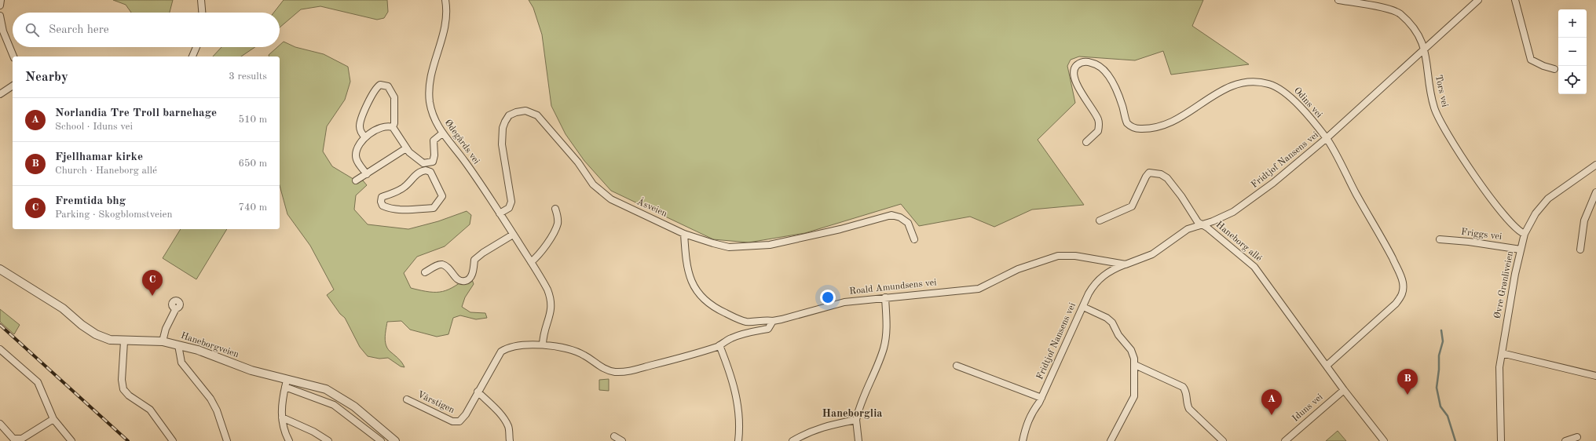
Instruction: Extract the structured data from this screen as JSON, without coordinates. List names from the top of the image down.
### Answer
{
  "streets": {
    "street": [
      "Tors vei",
      "Odins vei",
      "Ødegårds vei",
      "Fridtjof Nansens vei",
      "Åsveien",
      "Friggs vei",
      "Haneborg allé",
      "Øvre Grønliveien",
      "Roald Amundsens vei",
      "Haneborgveien",
      "Vårstigen",
      "Iduns vei"
    ]
  },
  "crossings": [
    ["Tors vei", "Fridtjof Nansens vei"],
    ["Tors vei", "Øvre Grønliveien"],
    ["Odins vei", "Fridtjof Nansens vei"],
    ["Odins vei", "Haneborg allé"],
    ["Ødegårds vei", "Åsveien"],
    ["Ødegårds vei", "Roald Amundsens vei"],
    ["Fridtjof Nansens vei", "Haneborg allé"],
    ["Fridtjof Nansens vei", "Roald Amundsens vei"],
    ["Friggs vei", "Øvre Grønliveien"],
    ["Haneborg allé", "Iduns vei"],
    ["Roald Amundsens vei", "Vårstigen"]
  ],
  "districts": ["Haneborglia"],
  "page": {
    "map_buttons": ["+", "−"],
    "search": "Search here",
    "heading": ["Nearby", "3 results"],
    "list": [
      {
        "mark": "A",
        "name": "Norlandia Tre Troll barnehage",
        "note": "School · Iduns vei",
        "value": "510 m"
      },
      {
        "mark": "B",
        "name": "Fjellhamar kirke",
        "note": "Church · Haneborg allé",
        "value": "650 m"
      },
      {
        "mark": "C",
        "name": "Fremtida bhg",
        "note": "Parking · Skogblomstveien",
        "value": "740 m"
      }
    ],
    "pins": ["C", "B", "A"]
  }
}
